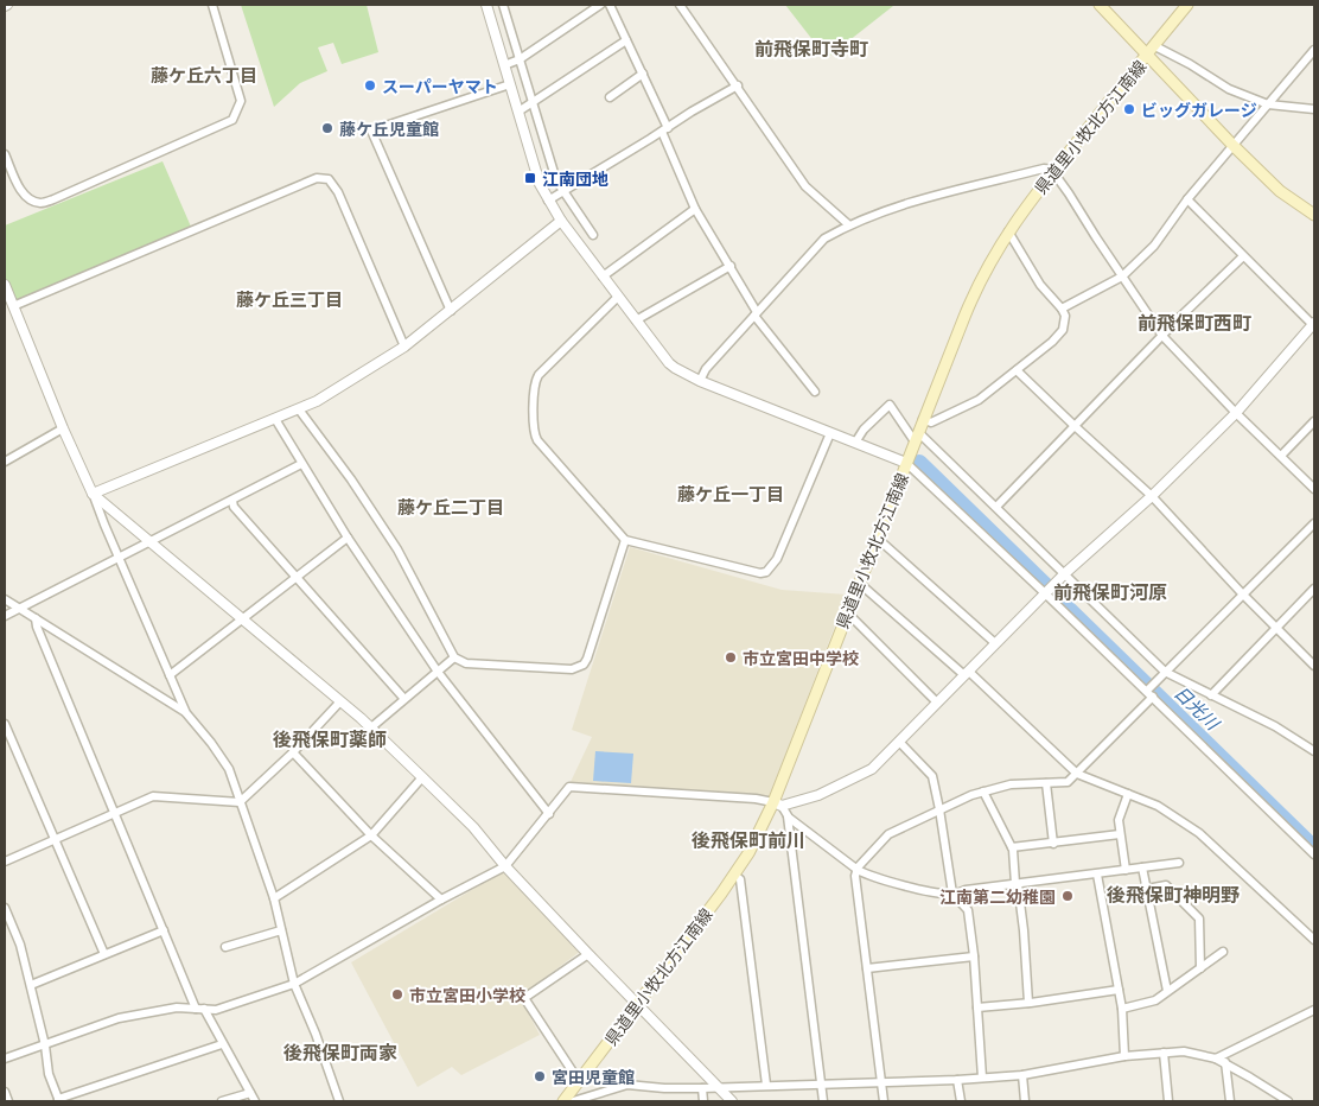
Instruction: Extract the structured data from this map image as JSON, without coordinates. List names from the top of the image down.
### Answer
{
  "streets": {
    "main road": ["県道里小牧北方江南線"]
  },
  "districts": [
    "前飛保町寺町",
    "藤ケ丘六丁目",
    "藤ケ丘三丁目",
    "前飛保町西町",
    "藤ケ丘一丁目",
    "藤ケ丘二丁目",
    "前飛保町河原",
    "後飛保町薬師",
    "後飛保町前川",
    "後飛保町神明野",
    "後飛保町両家"
  ],
  "water": ["日光川"],
  "places": {
    "other": [
      "スーパーヤマト",
      "ビッグガレージ",
      "藤ケ丘児童館",
      "市立宮田中学校",
      "江南第二幼稚園",
      "市立宮田小学校",
      "宮田児童館"
    ],
    "transit": ["江南団地"]
  }
}
